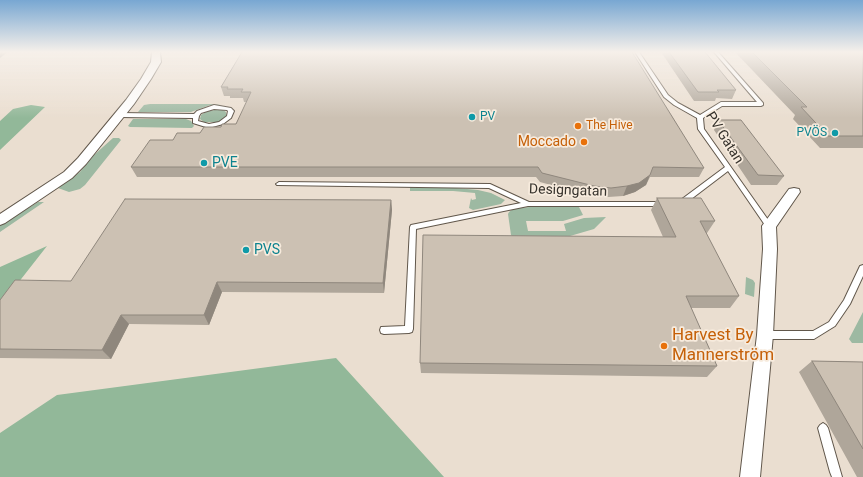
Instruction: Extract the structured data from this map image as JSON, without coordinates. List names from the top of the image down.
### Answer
{
  "streets": {
    "lane": ["PV Gatan", "Designgatan"]
  },
  "crossings": [
    ["PV Gatan", "Designgatan"]
  ],
  "places": [
    "PV",
    "The Hive",
    "PVÖS",
    "Moccado",
    "PVE",
    "PVS",
    "Harvest By Mannerström"
  ]
}
